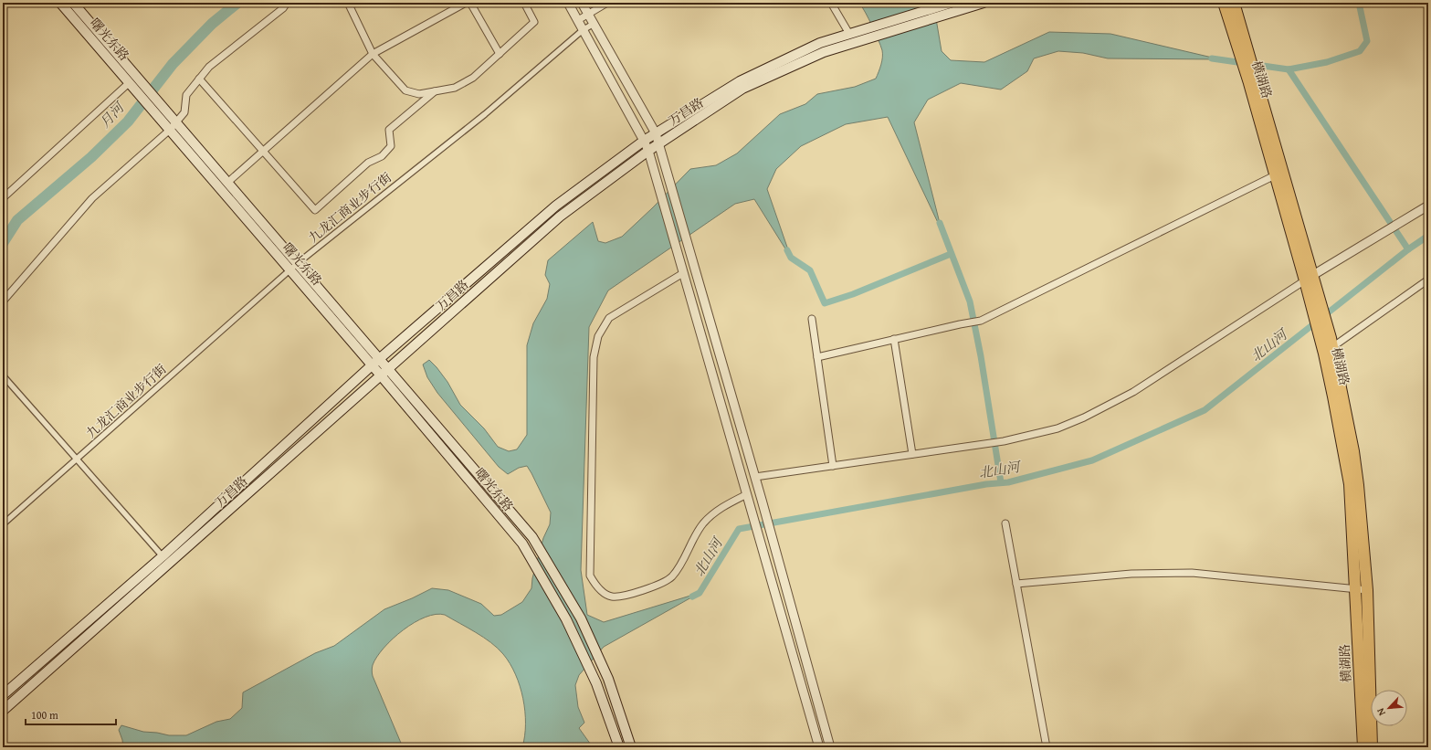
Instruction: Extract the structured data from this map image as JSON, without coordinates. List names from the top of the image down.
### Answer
{
  "streets": {
    "highway": ["横湖路"],
    "main road": ["曙光东路", "万昌路"],
    "street": ["九龙汇商业步行街"]
  },
  "crossings": [
    ["曙光东路", "万昌路"],
    ["曙光东路", "九龙汇商业步行街"]
  ],
  "water": ["月河", "北山河"],
  "scale_bar": "100 m",
  "north": "bottom left"
}
